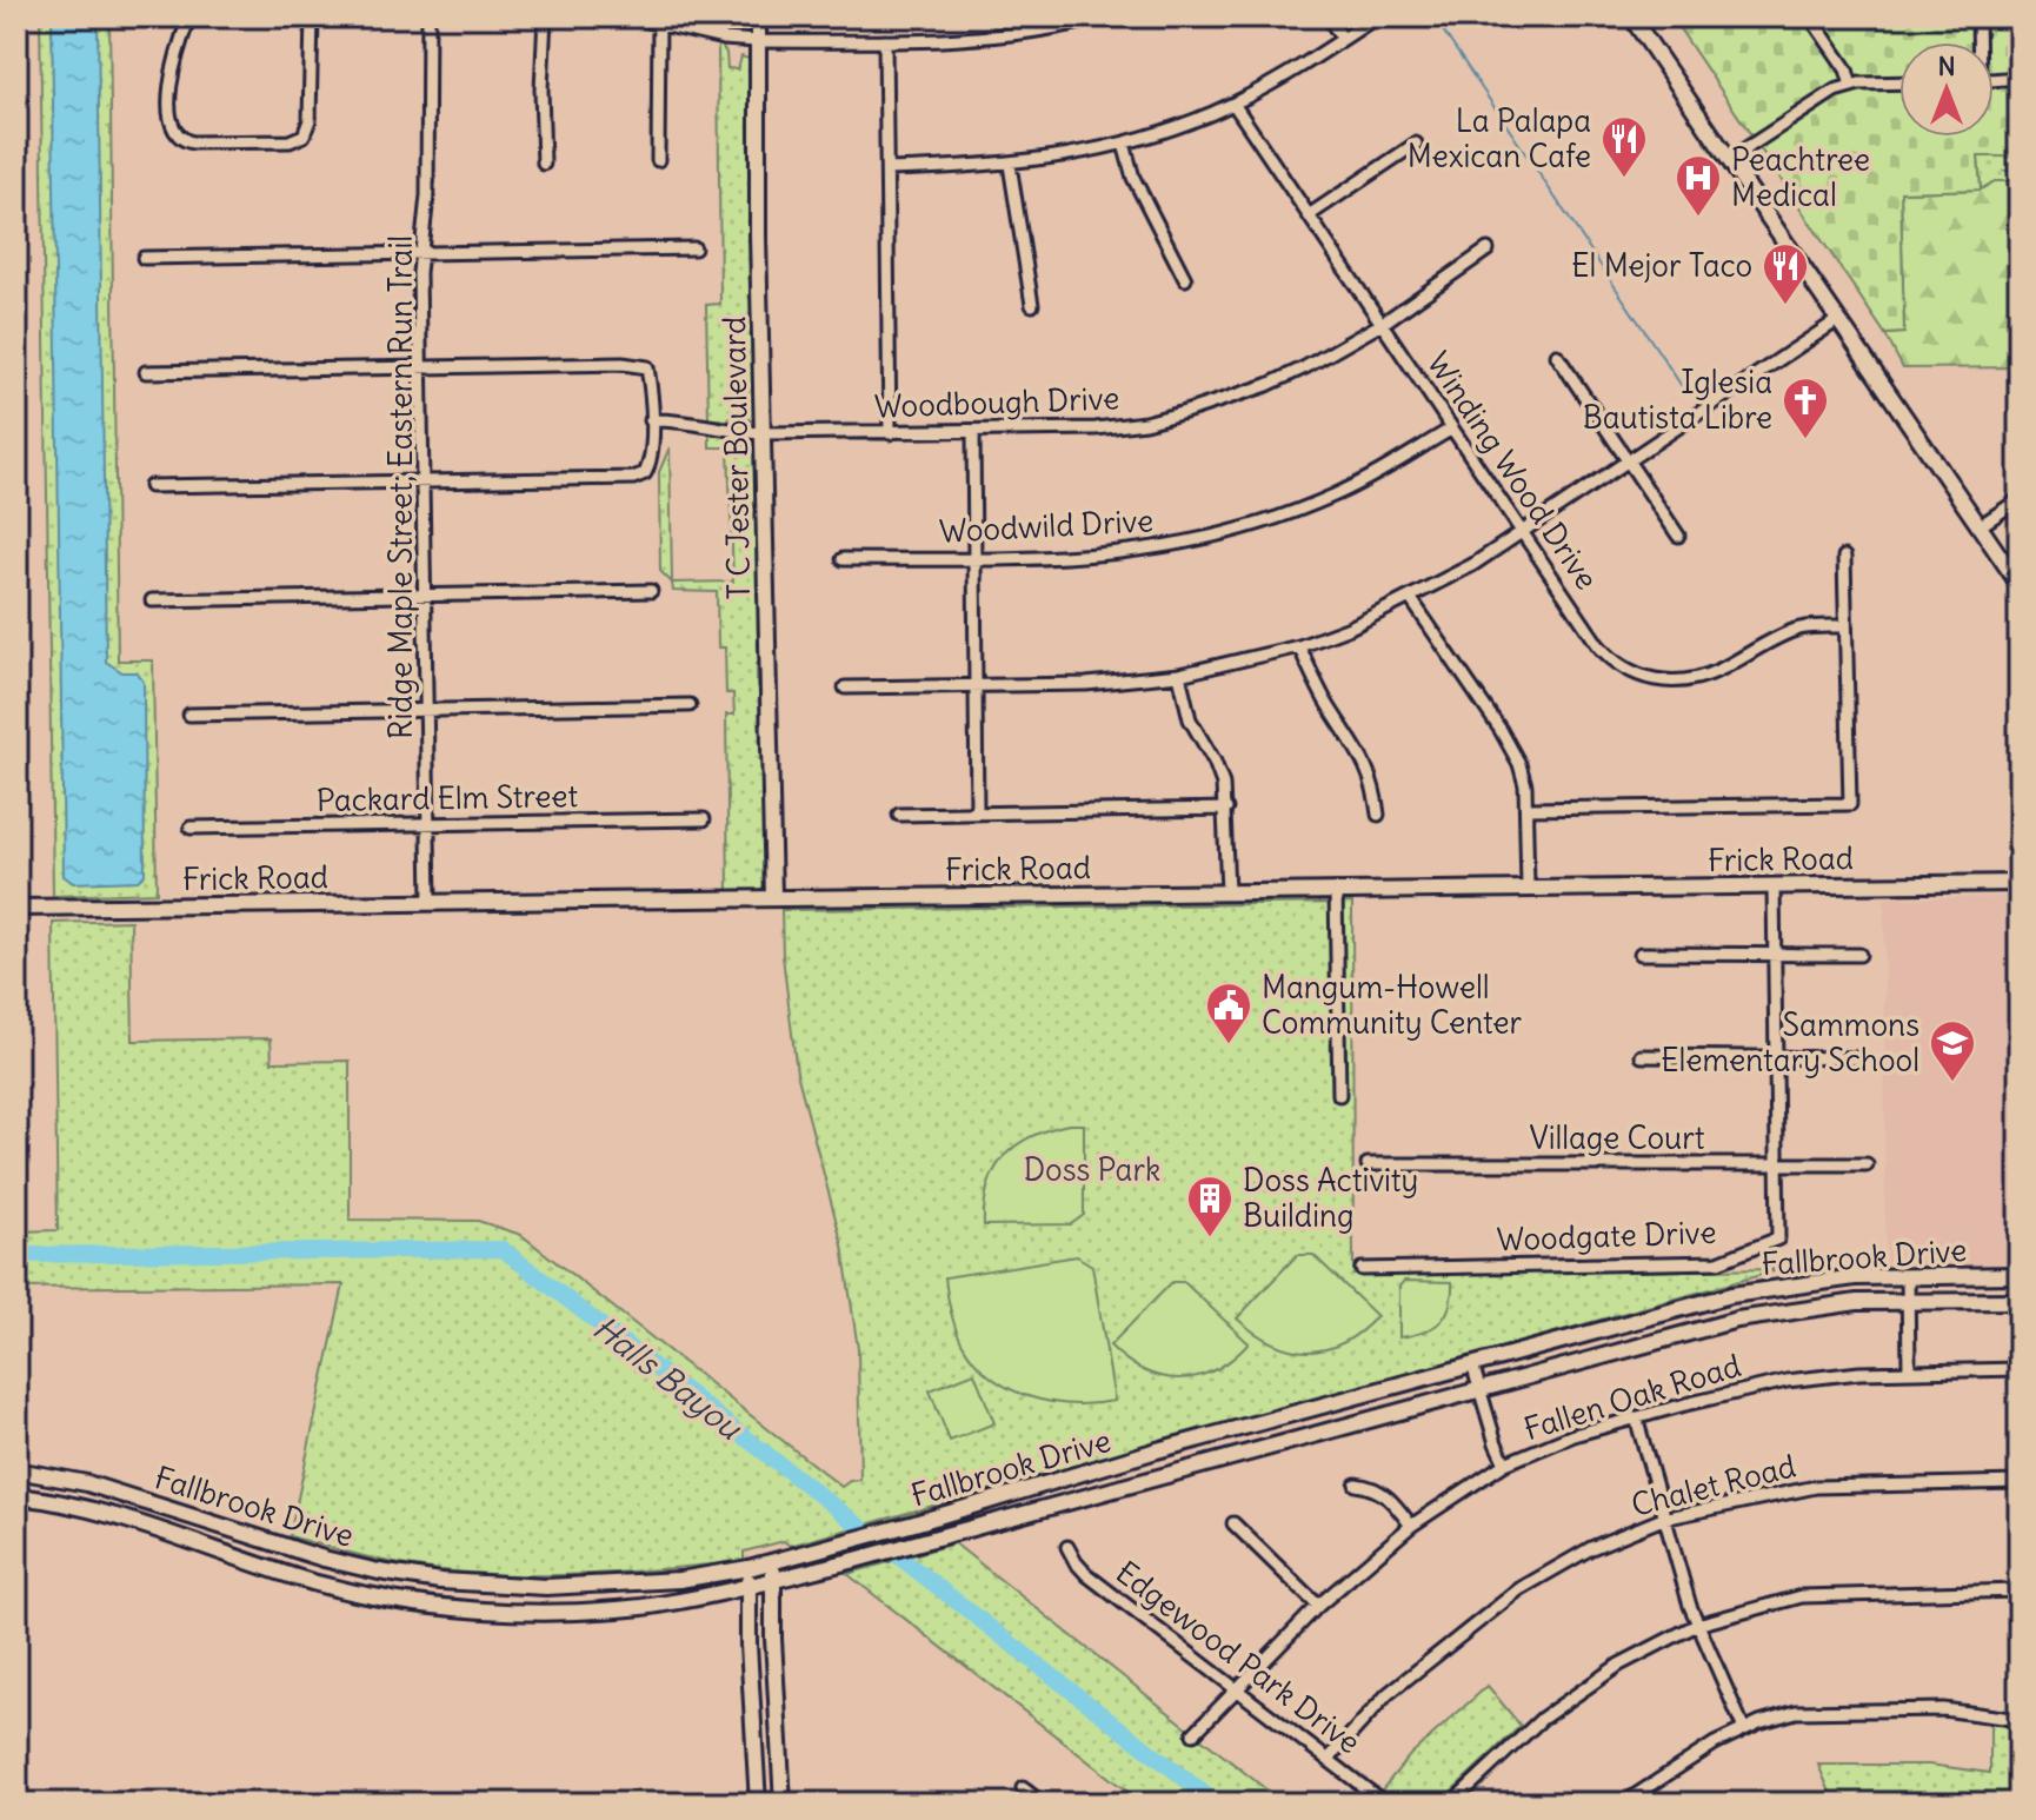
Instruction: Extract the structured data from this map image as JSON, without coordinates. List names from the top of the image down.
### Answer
{
  "streets": {
    "main road": ["T C Jester Boulevard", "Frick Road", "Fallbrook Drive"],
    "street": [
      "Woodbough Drive",
      "Winding Wood Drive",
      "Ridge Maple Street; Eastern Run Trail",
      "Woodwild Drive",
      "Packard Elm Street",
      "Village Court",
      "Woodgate Drive",
      "Fallen Oak Road",
      "Chalet Road",
      "Edgewood Park Drive"
    ]
  },
  "crossings": [
    ["Woodbough Drive", "T C Jester Boulevard"],
    ["Woodbough Drive", "Winding Wood Drive"],
    ["T C Jester Boulevard", "Frick Road"],
    ["Winding Wood Drive", "Woodwild Drive"],
    ["Ridge Maple Street; Eastern Run Trail", "Packard Elm Street"],
    ["Ridge Maple Street; Eastern Run Trail", "Frick Road"],
    ["Frick Road", "Woodgate Drive"],
    ["Village Court", "Woodgate Drive"],
    ["Fallen Oak Road", "Edgewood Park Drive"],
    ["Chalet Road", "Edgewood Park Drive"]
  ],
  "water": ["Halls Bayou"],
  "parks": ["Doss Park"],
  "places": {
    "restaurant": ["La Palapa Mexican Cafe", "El Mejor Taco"],
    "hospital": ["Peachtree Medical"],
    "church": ["Iglesia Bautista Libre"],
    "public building": ["Mangum-Howell Community Center"],
    "school or university": ["Sammons Elementary School"],
    "building": ["Doss Activity Building"]
  },
  "north": "top"
}
